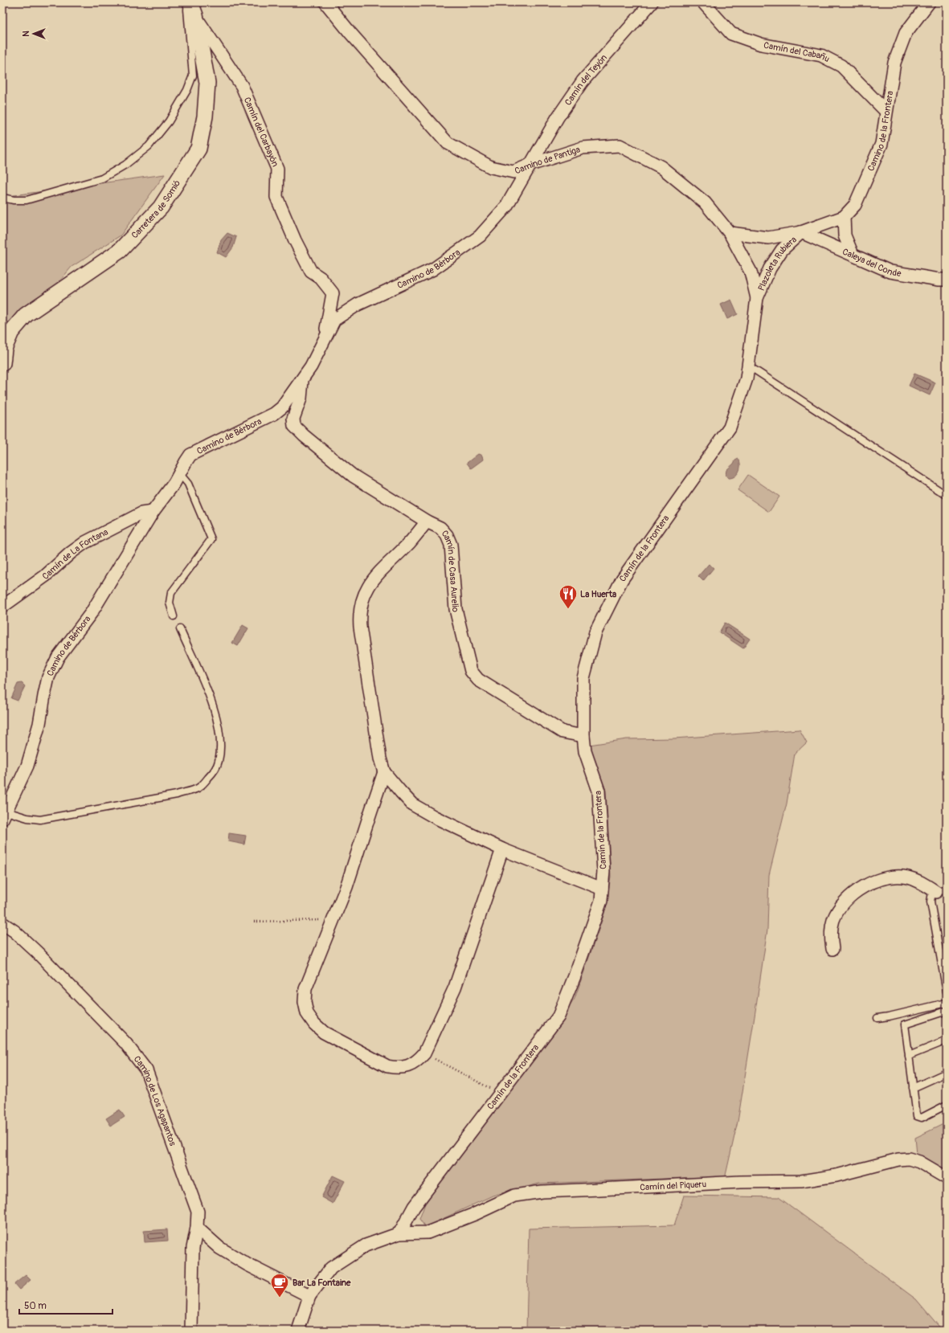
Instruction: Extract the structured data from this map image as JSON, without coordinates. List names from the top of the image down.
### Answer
{
  "streets": {
    "street": [
      "Camín del Cabañu",
      "Camín del Teyón",
      "Camino de la Frontera",
      "Camín del Carbayón",
      "Camino de Pantiga",
      "Carretera de Somió",
      "Caleya del Conde",
      "Plazoleta Rubiera",
      "Camino de Bérbora",
      "Camín de la Frontera",
      "Camín de La Fontana",
      "Camín de Casa Aurelio",
      "Camino de Los Agapantos",
      "Camín del Piqueru"
    ]
  },
  "crossings": [
    ["Camín del Cabañu", "Camino de la Frontera"],
    ["Camín del Teyón", "Camino de Pantiga"],
    ["Camín del Teyón", "Camino de Bérbora"],
    ["Camino de la Frontera", "Caleya del Conde"],
    ["Camino de la Frontera", "Plazoleta Rubiera"],
    ["Camín del Carbayón", "Carretera de Somió"],
    ["Camín del Carbayón", "Camino de Bérbora"],
    ["Camino de Pantiga", "Plazoleta Rubiera"],
    ["Camino de Pantiga", "Camino de Bérbora"],
    ["Caleya del Conde", "Plazoleta Rubiera"],
    ["Plazoleta Rubiera", "Camín de la Frontera"],
    ["Camino de Bérbora", "Camín de La Fontana"],
    ["Camino de Bérbora", "Camín de Casa Aurelio"],
    ["Camín de la Frontera", "Camín de Casa Aurelio"],
    ["Camín de la Frontera", "Camín del Piqueru"]
  ],
  "places": {
    "restaurant": ["La Huerta"],
    "cafe": ["Bar La Fontaine"]
  },
  "scale_bar": "50 m",
  "north": "left"
}
